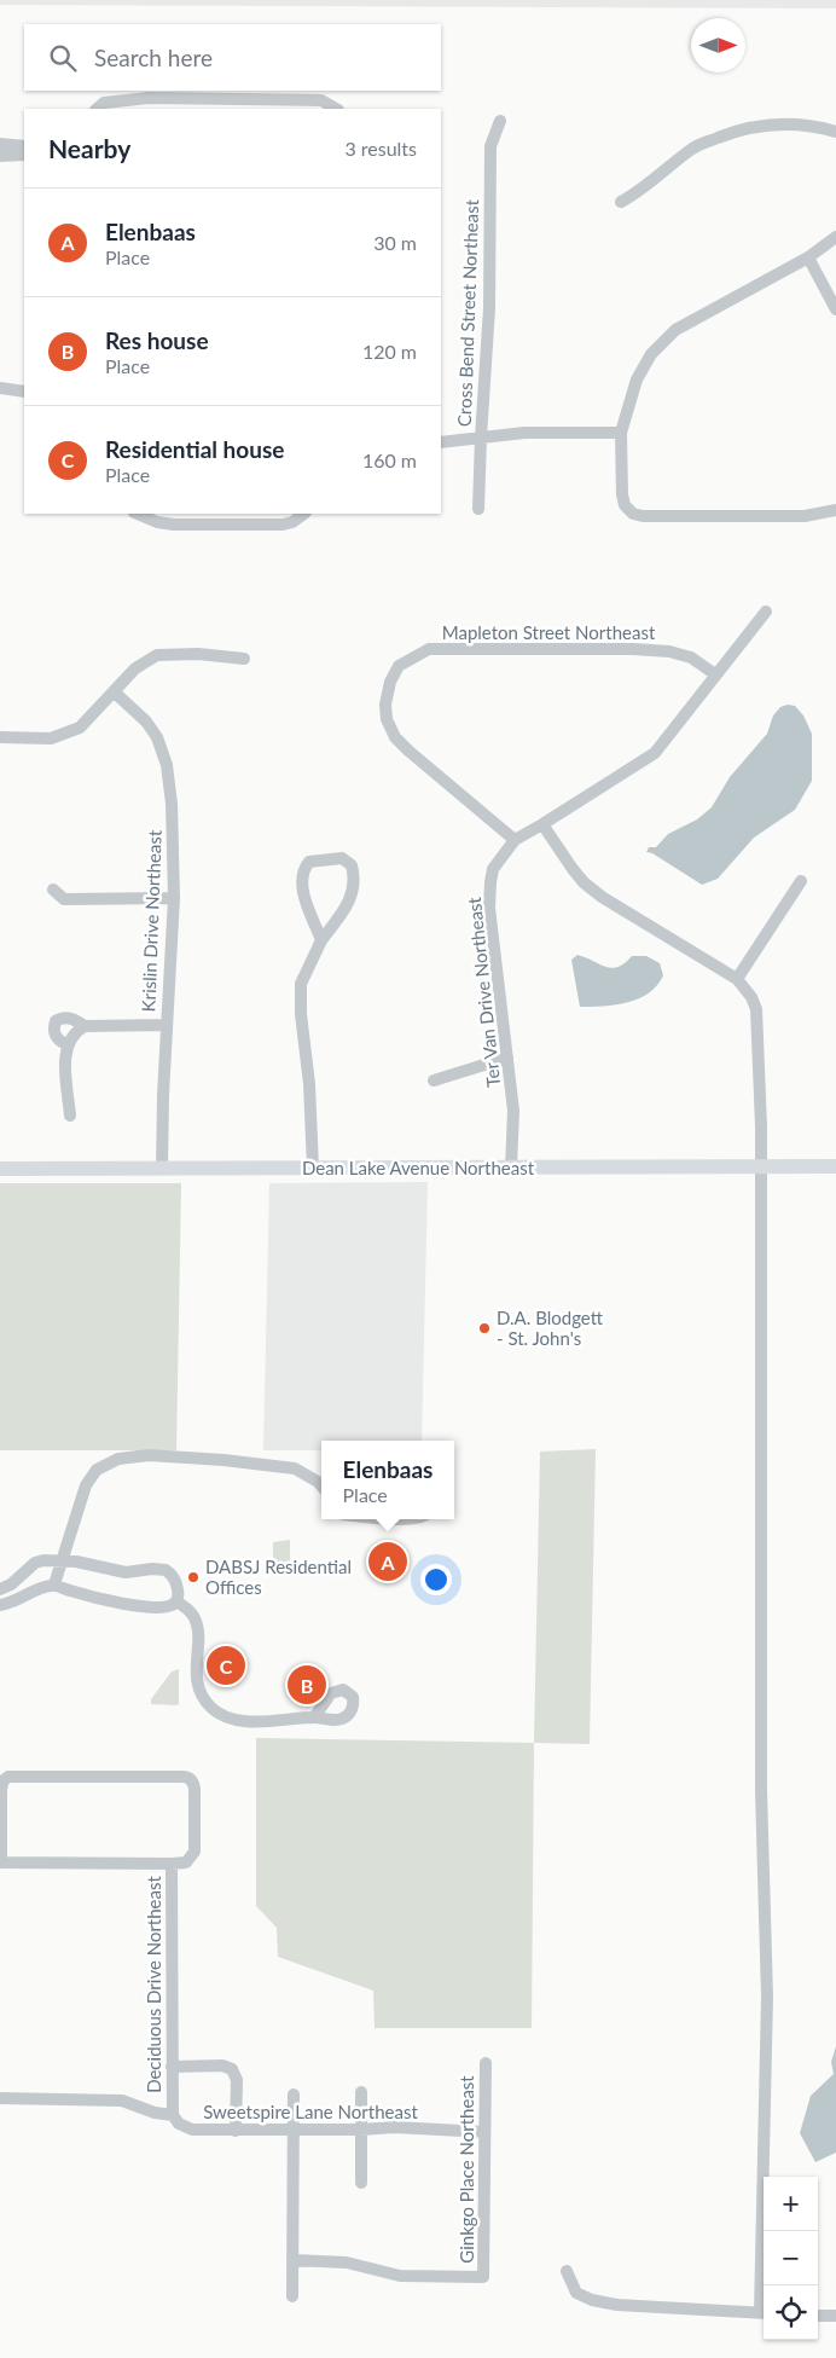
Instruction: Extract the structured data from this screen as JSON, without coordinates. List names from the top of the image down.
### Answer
{
  "streets": {
    "main road": ["Dean Lake Avenue Northeast"],
    "street": [
      "Cross Bend Street Northeast",
      "Mapleton Street Northeast",
      "Krislin Drive Northeast",
      "Ter Van Drive Northeast",
      "Deciduous Drive Northeast",
      "Sweetspire Lane Northeast",
      "Ginkgo Place Northeast"
    ]
  },
  "crossings": [
    ["Mapleton Street Northeast", "Ter Van Drive Northeast"],
    ["Krislin Drive Northeast", "Dean Lake Avenue Northeast"],
    ["Ter Van Drive Northeast", "Dean Lake Avenue Northeast"],
    ["Deciduous Drive Northeast", "Sweetspire Lane Northeast"],
    ["Sweetspire Lane Northeast", "Ginkgo Place Northeast"]
  ],
  "places": ["D.A. Blodgett - St. John's", "DABSJ Residential Offices"],
  "north": "right",
  "page": {
    "search": "Search here",
    "heading": ["Nearby", "3 results"],
    "list": [
      {
        "mark": "A",
        "name": "Elenbaas",
        "note": "Place",
        "value": "30 m"
      },
      {
        "mark": "B",
        "name": "Res house",
        "note": "Place",
        "value": "120 m"
      },
      {
        "mark": "C",
        "name": "Residential house",
        "note": "Place",
        "value": "160 m"
      }
    ],
    "popup": ["Elenbaas", "Place"],
    "pins": ["A", "C", "B"],
    "map_buttons": ["+", "−"]
  }
}
